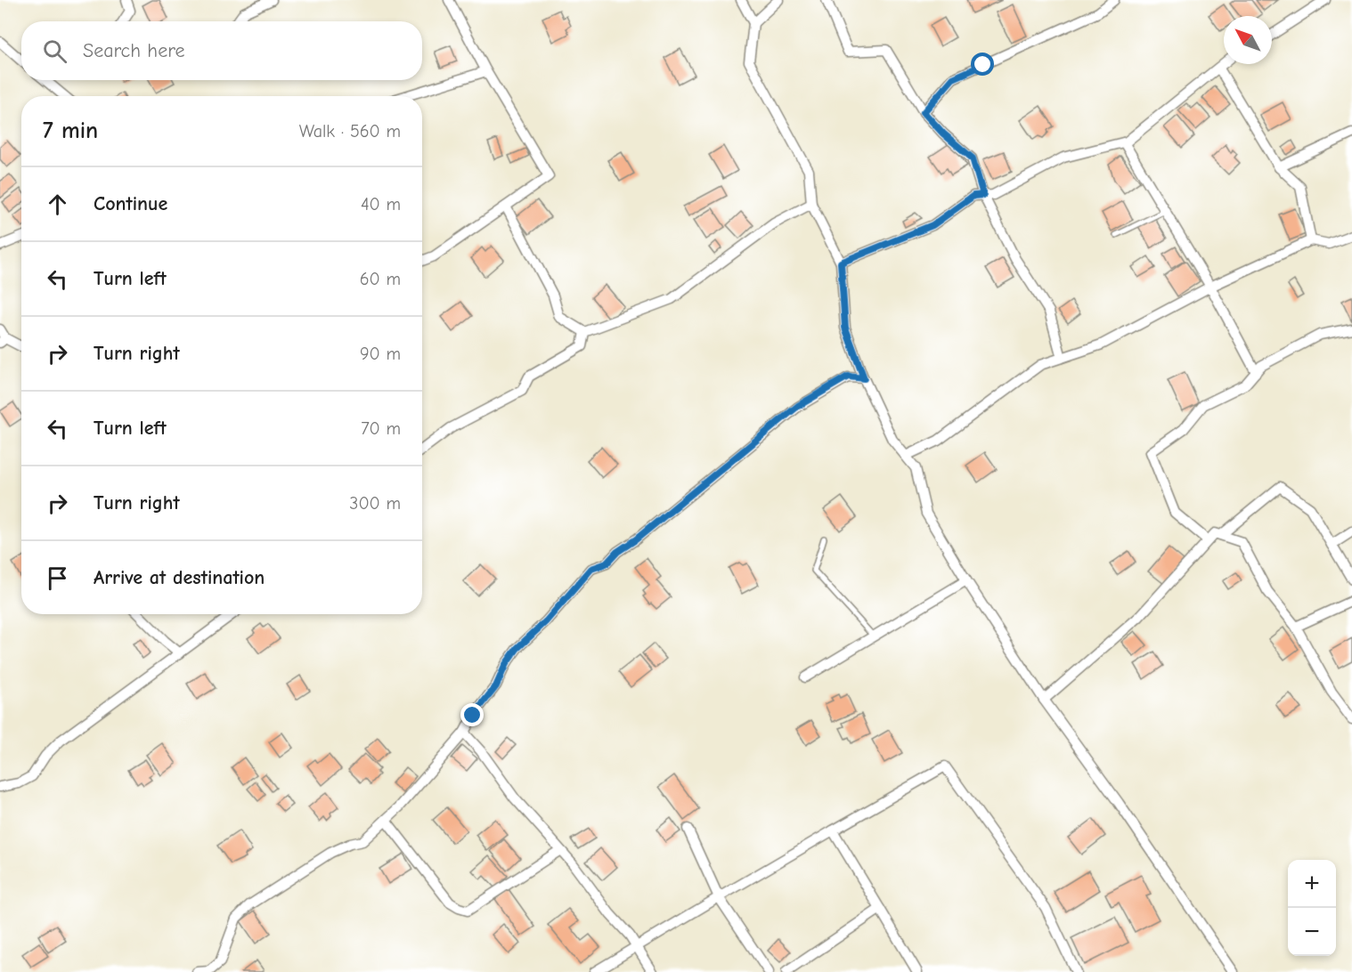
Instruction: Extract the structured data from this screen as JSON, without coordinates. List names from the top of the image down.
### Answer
{
  "north": "top left",
  "page": {
    "search": "Search here",
    "heading": ["7 min", "Walk · 560 m"],
    "list": [
      ["Continue", "40 m"],
      ["Turn left", "60 m"],
      ["Turn right", "90 m"],
      ["Turn left", "70 m"],
      ["Turn right", "300 m"],
      "Arrive at destination"
    ],
    "map_buttons": ["+", "−"]
  }
}
